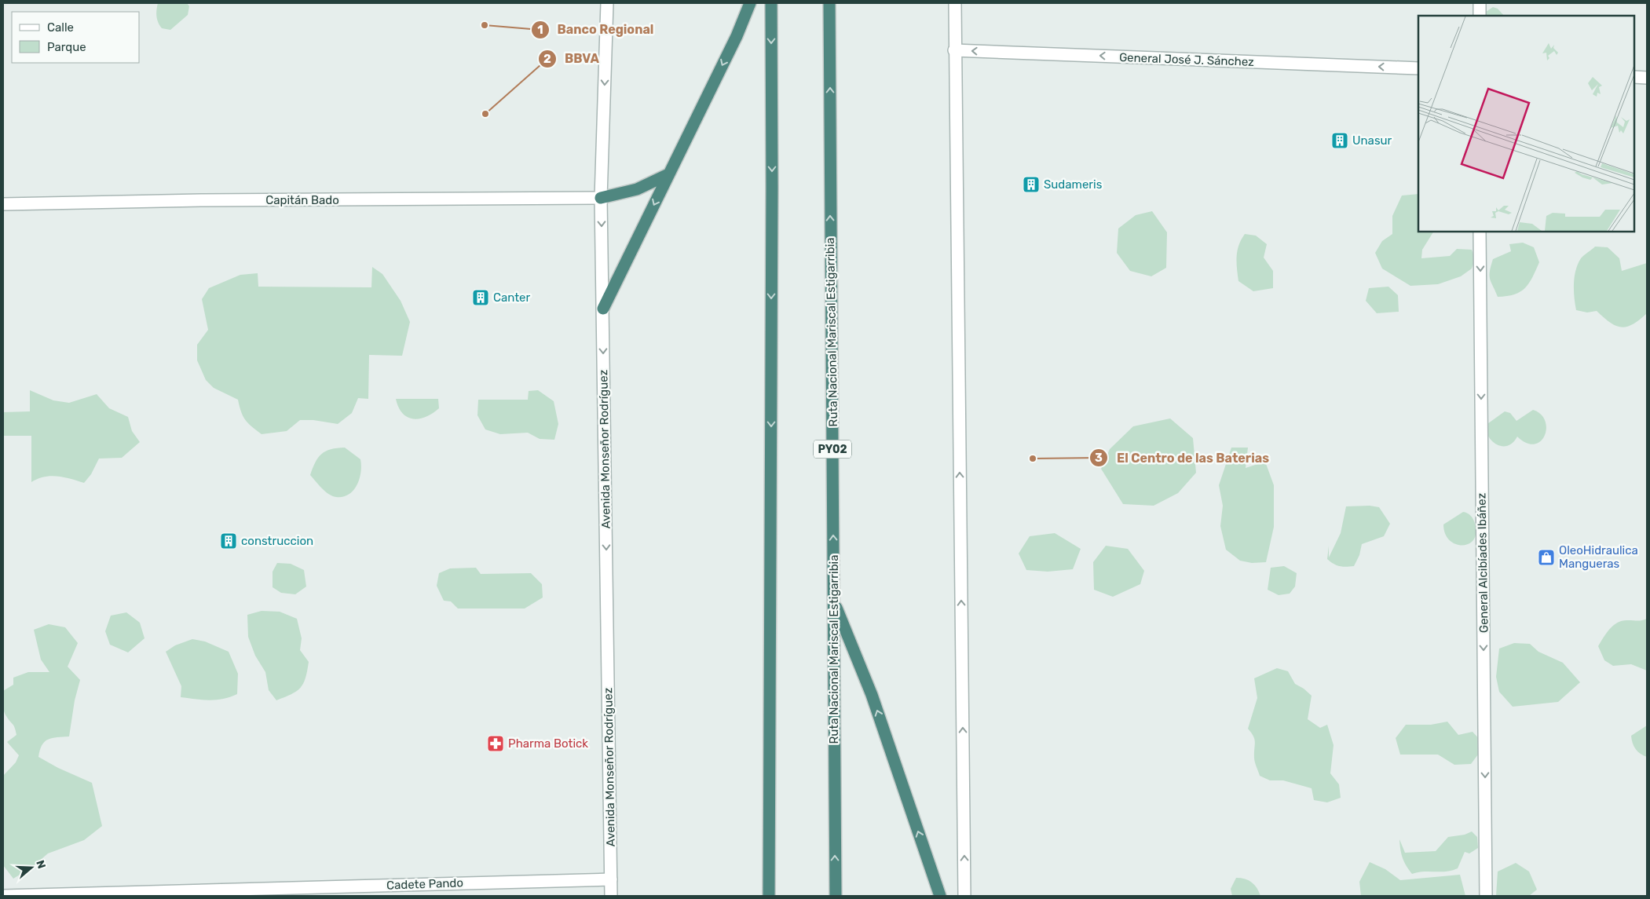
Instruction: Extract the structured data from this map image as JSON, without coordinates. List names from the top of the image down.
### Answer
{
  "streets": {
    "highway": ["Ruta Nacional Mariscal Estigarribia", "PY02"],
    "street": [
      "General José J. Sánchez",
      "Capitán Bado",
      "Avenida Monseñor Rodríguez",
      "General Alcibíades Ibáñez",
      "Cadete Pando"
    ]
  },
  "crossings": [
    ["Capitán Bado", "Avenida Monseñor Rodríguez"],
    ["Avenida Monseñor Rodríguez", "Cadete Pando"]
  ],
  "one_way": ["General José J. Sánchez", "Avenida Monseñor Rodríguez", "General Alcibíades Ibáñez"],
  "places": {
    "other": ["Banco Regional", "BBVA", "El Centro de las Baterias"],
    "building": [
      "Unasur",
      "Sudameris",
      "Canter",
      "construccion"
    ],
    "shop": ["OleoHidraulica Mangueras"],
    "pharmacy": ["Pharma Botick"]
  },
  "legend": ["Calle", "Parque"],
  "north": "right"
}
